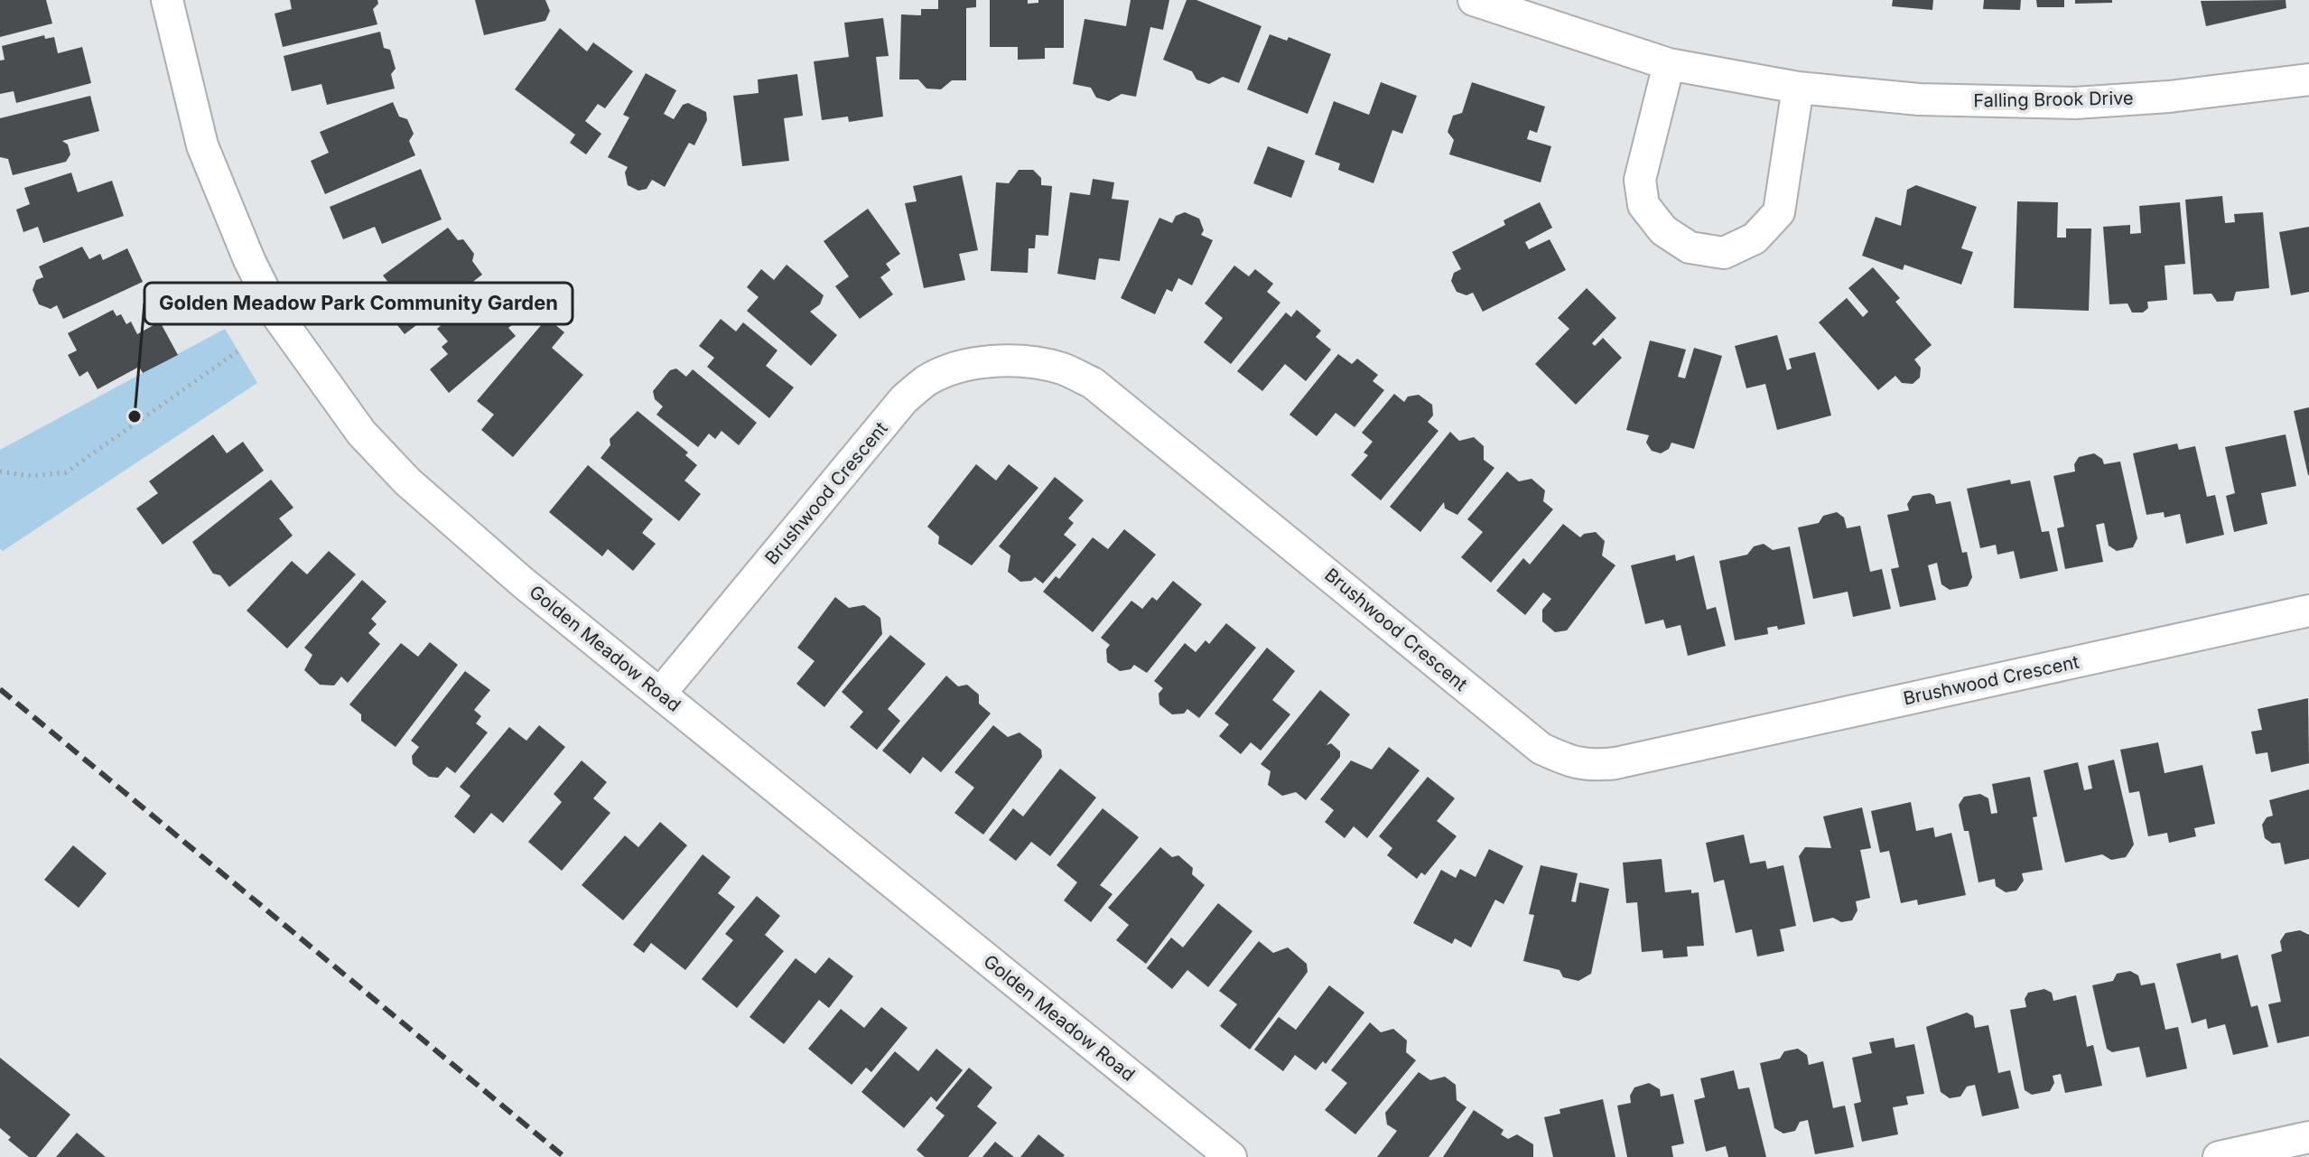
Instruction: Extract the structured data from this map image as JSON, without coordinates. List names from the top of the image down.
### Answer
{
  "streets": {
    "street": ["Falling Brook Drive", "Brushwood Crescent", "Golden Meadow Road"]
  },
  "crossings": [
    ["Brushwood Crescent", "Golden Meadow Road"]
  ],
  "places": ["Golden Meadow Park Community Garden"]
}
